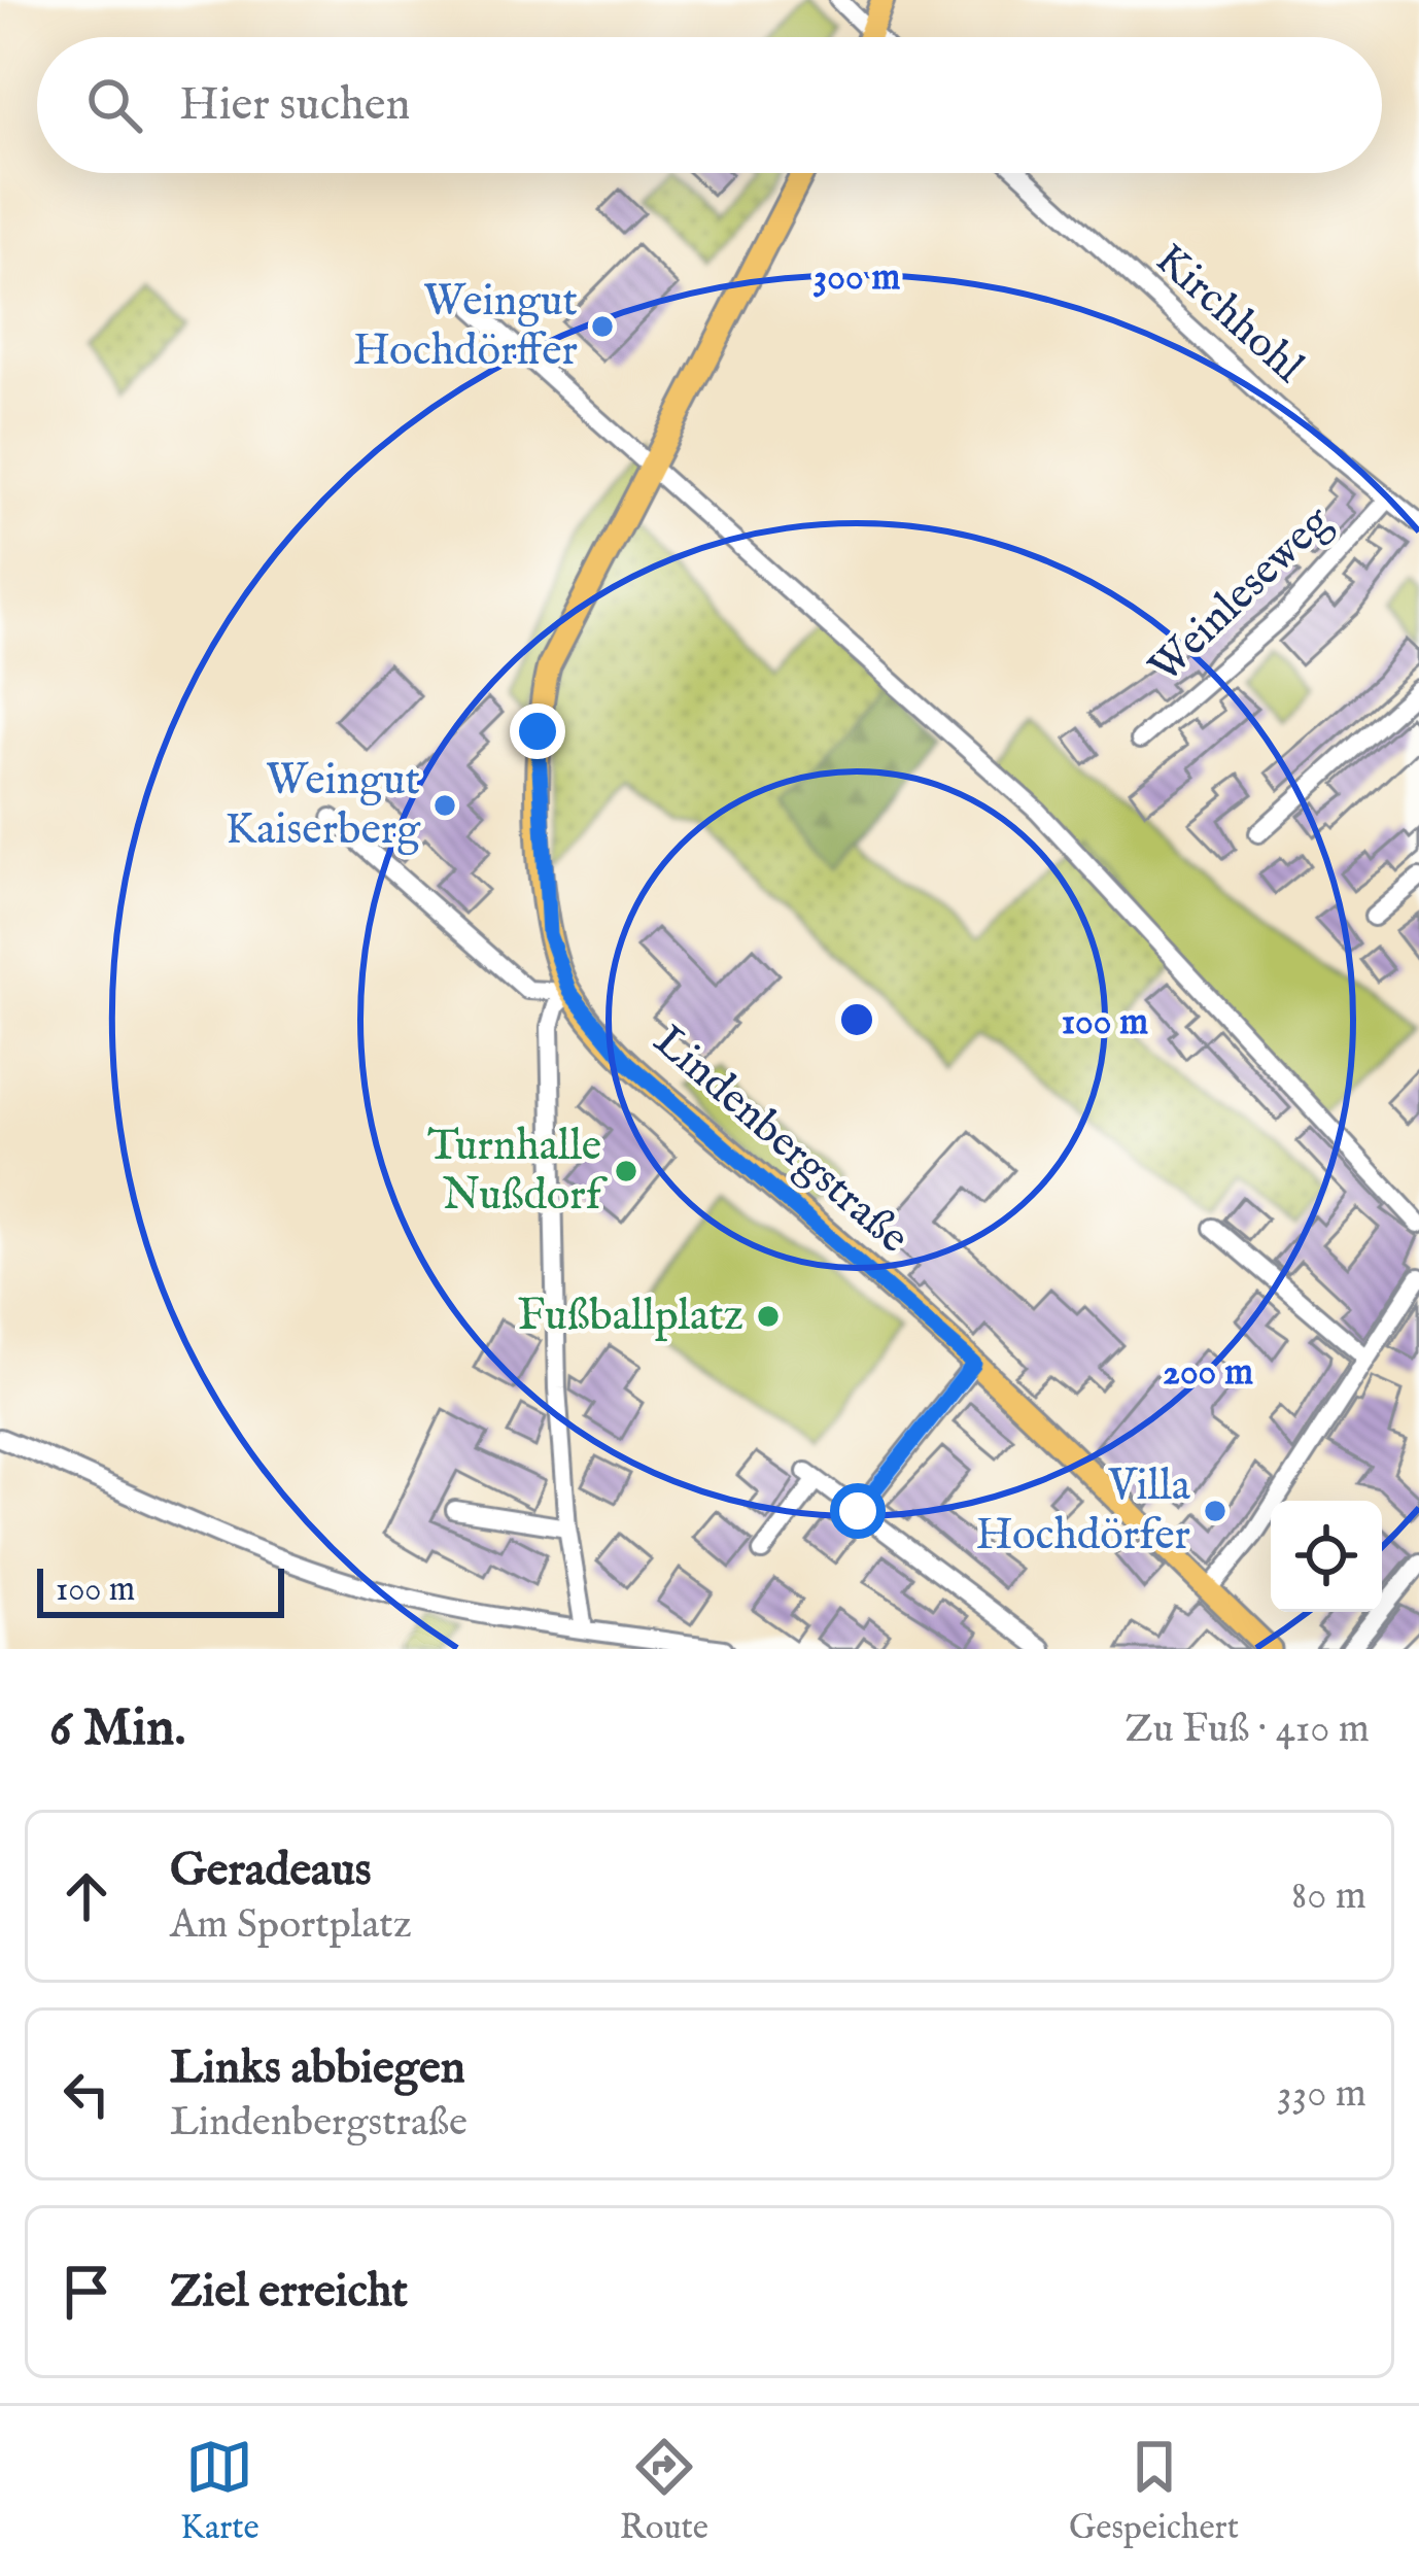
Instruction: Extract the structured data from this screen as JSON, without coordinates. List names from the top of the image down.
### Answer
{
  "streets": {
    "main road": ["Lindenbergstraße"],
    "street": ["Kirchhohl", "Weinleseweg"]
  },
  "crossings": [
    ["Kirchhohl", "Weinleseweg"]
  ],
  "places": [
    "Weingut Hochdörffer",
    "Weingut Kaiserberg",
    "Turnhalle Nußdorf",
    "Fußballplatz",
    "Villa Hochdörfer"
  ],
  "scale_bar": "100 m",
  "page": {
    "search": "Hier suchen",
    "scale": "100 m",
    "heading": ["6 Min.", "Zu Fuß · 410 m"],
    "list": [
      ["Geradeaus", "Am Sportplatz", "80 m"],
      ["Links abbiegen", "Lindenbergstraße", "330 m"],
      "Ziel erreicht"
    ],
    "nav": ["Karte", "Route", "Gespeichert"]
  },
  "rings": ["300 m", "100 m", "200 m"]
}
